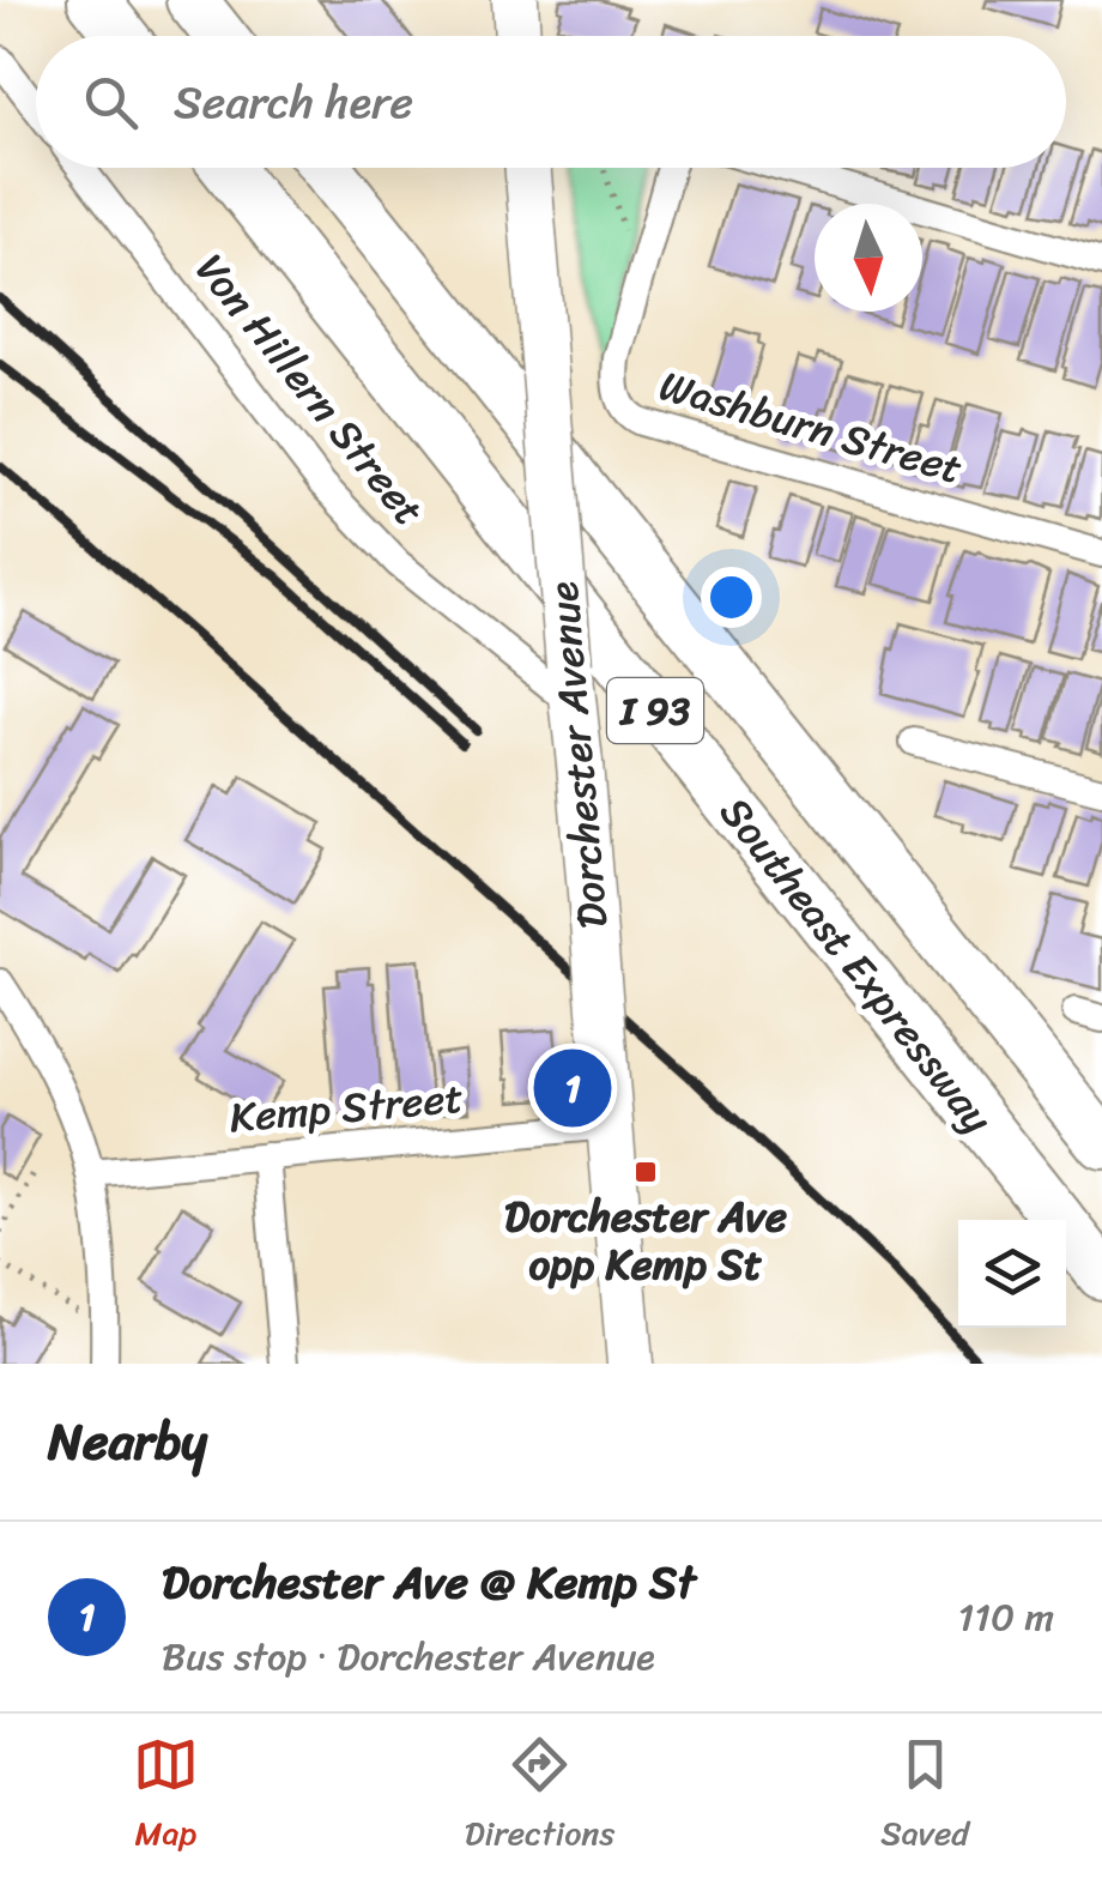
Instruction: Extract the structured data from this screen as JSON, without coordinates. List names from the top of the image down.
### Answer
{
  "streets": {
    "highway": ["I 93", "Southeast Expressway"],
    "main road": ["Dorchester Avenue"],
    "street": ["Von Hillern Street", "Washburn Street", "Kemp Street"]
  },
  "crossings": [
    ["Von Hillern Street", "Dorchester Avenue"],
    ["Dorchester Avenue", "Kemp Street"]
  ],
  "places": {
    "transit": ["Dorchester Ave opp Kemp St"]
  },
  "north": "bottom",
  "page": {
    "search": "Search here",
    "pins": "1",
    "heading": "Nearby",
    "list": [
      {
        "mark": "1",
        "name": "Dorchester Ave @ Kemp St",
        "note": "Bus stop · Dorchester Avenue",
        "value": "110 m"
      }
    ],
    "nav": ["Map", "Directions", "Saved"]
  }
}
